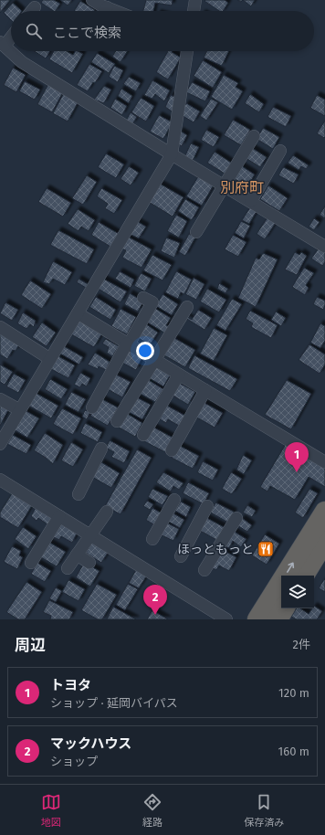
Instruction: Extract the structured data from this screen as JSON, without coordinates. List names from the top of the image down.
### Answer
{
  "districts": ["別府町"],
  "places": {
    "restaurant": ["ほっともっと"]
  },
  "page": {
    "search": "ここで検索",
    "pins": ["1", "2"],
    "heading": ["周辺", "2件"],
    "list": [
      {
        "mark": "1",
        "name": "トヨタ",
        "note": "ショップ · 延岡バイパス",
        "value": "120 m"
      },
      {
        "mark": "2",
        "name": "マックハウス",
        "note": "ショップ",
        "value": "160 m"
      }
    ],
    "nav": ["地図", "経路", "保存済み"]
  }
}
